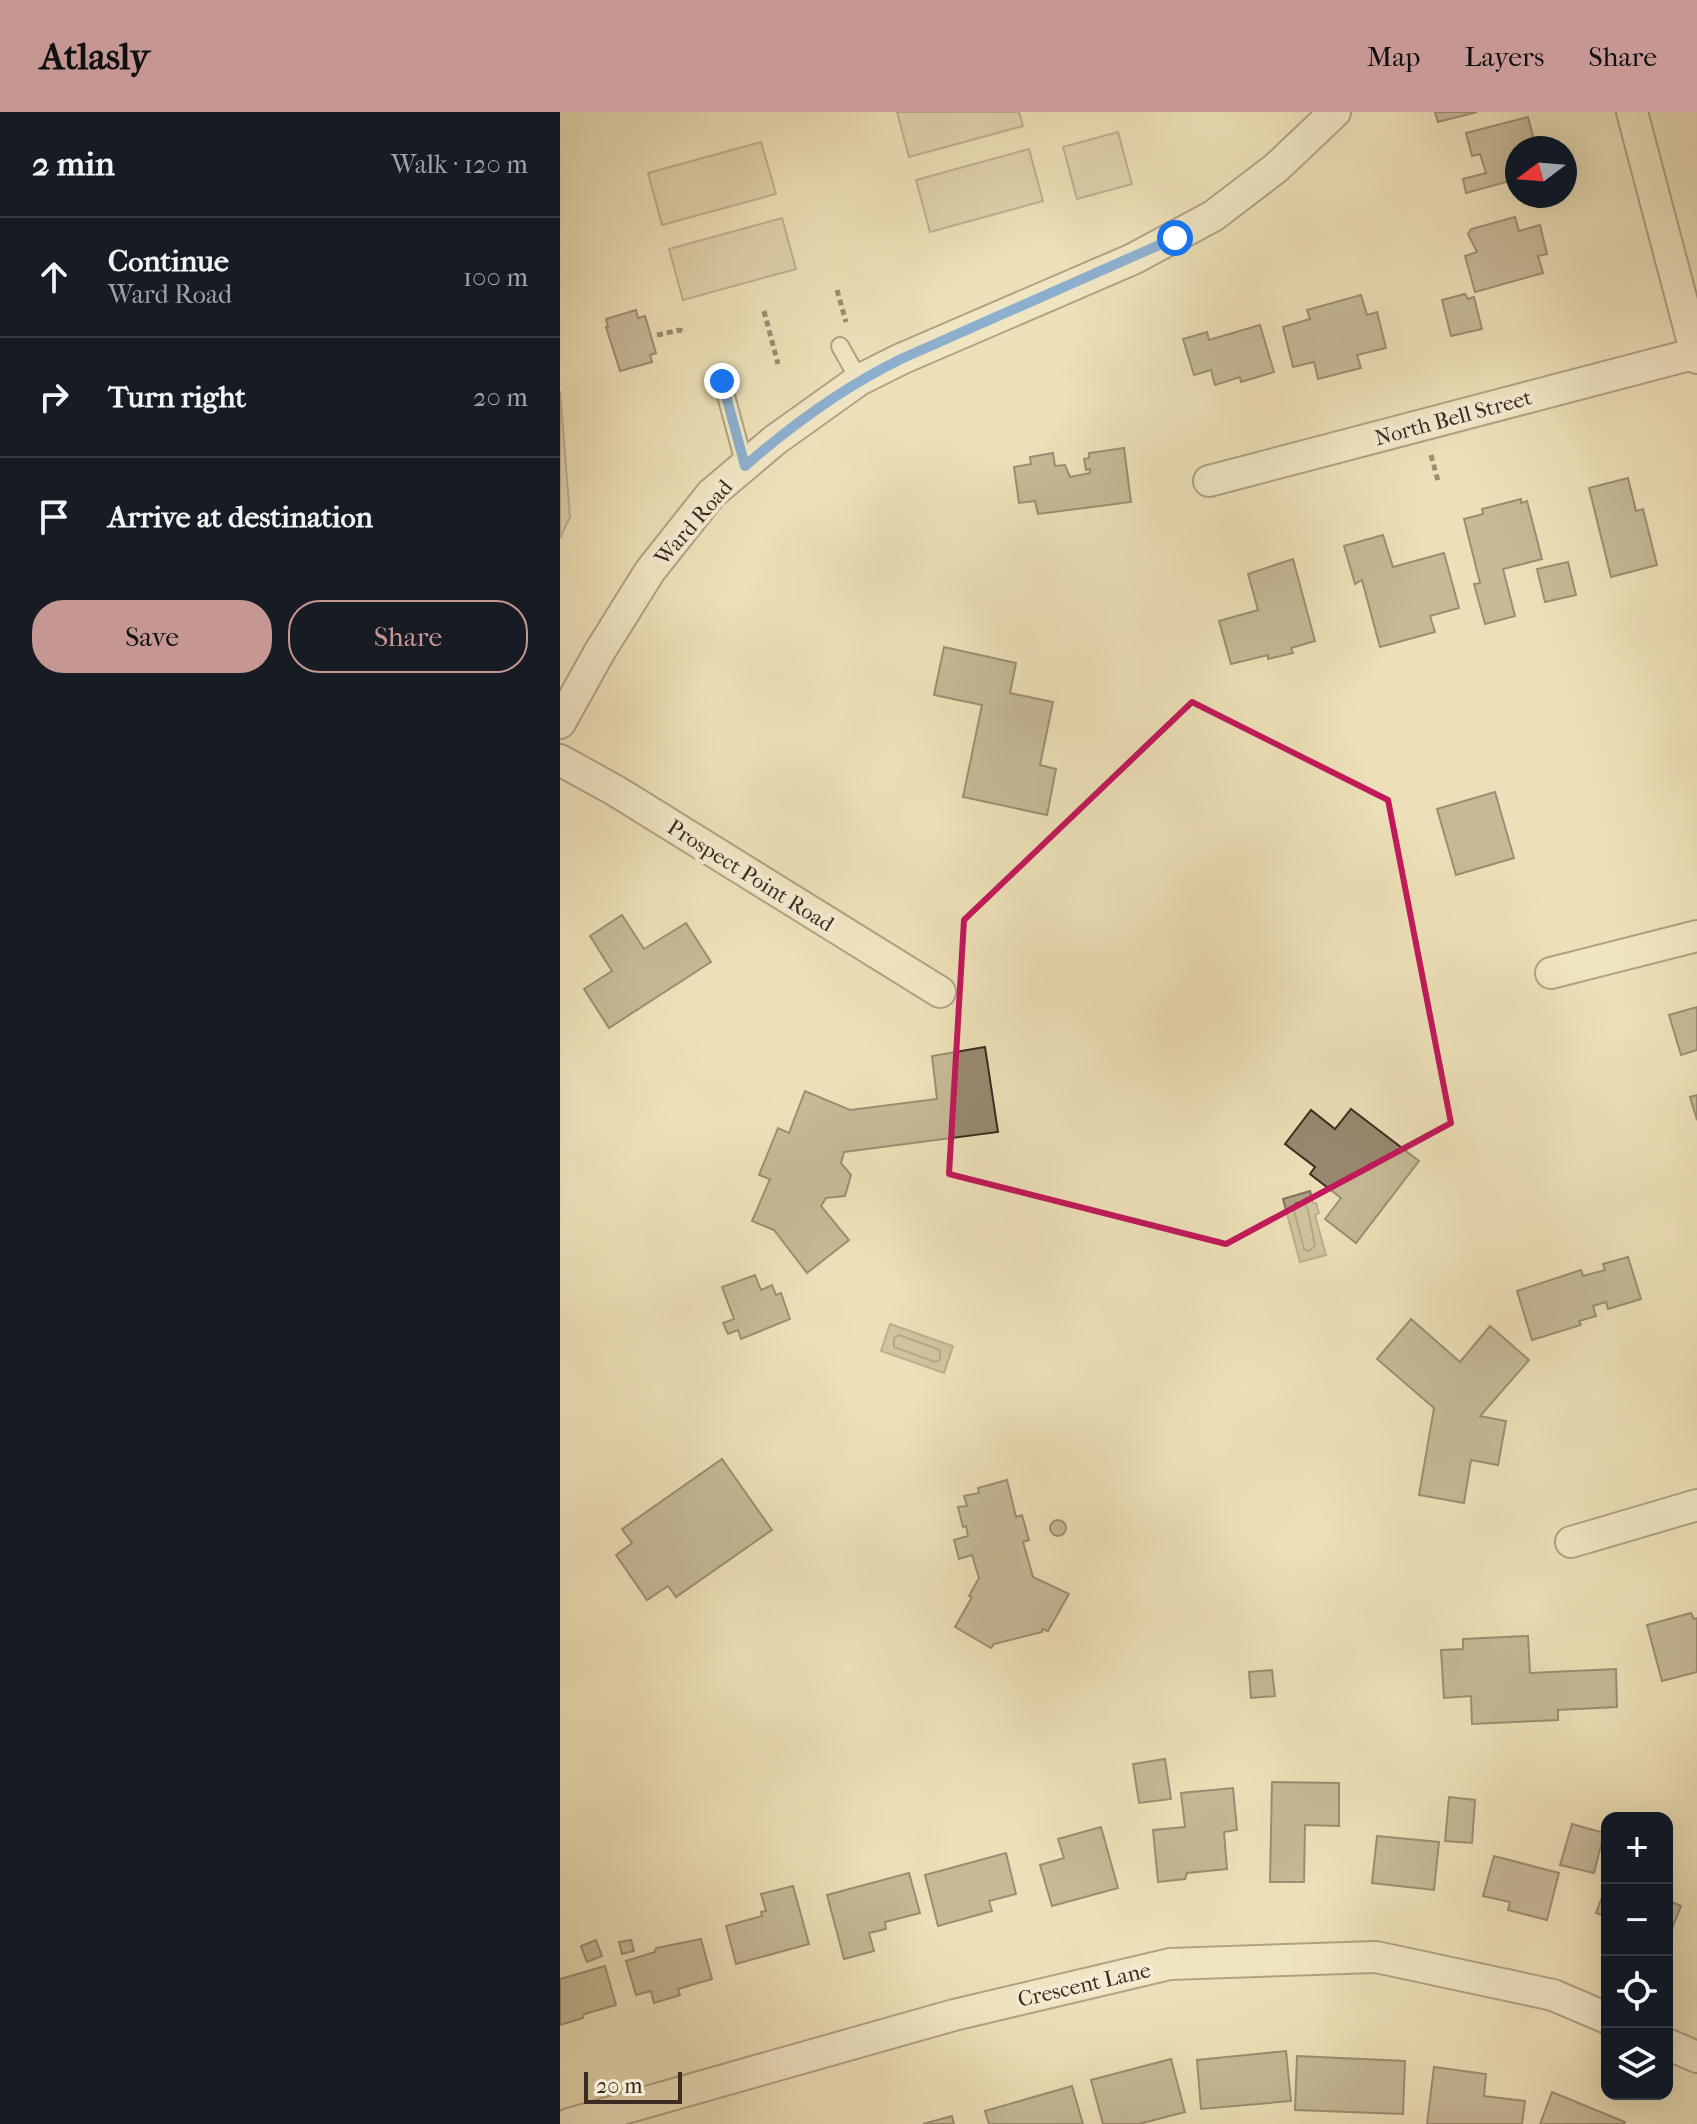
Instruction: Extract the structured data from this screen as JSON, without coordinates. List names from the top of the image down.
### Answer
{
  "streets": {
    "street": [
      "North Bell Street",
      "Ward Road",
      "Prospect Point Road",
      "Crescent Lane"
    ]
  },
  "scale_bar": "20 m",
  "north": "left",
  "page": {
    "header": "Atlasly",
    "nav": ["Map", "Layers", "Share"],
    "heading": ["2 min", "Walk · 120 m"],
    "list": [
      ["Continue", "Ward Road", "100 m"],
      ["Turn right", "20 m"],
      "Arrive at destination"
    ],
    "buttons": ["Save", "Share"],
    "map_buttons": ["+", "−"],
    "scale": "20 m"
  }
}
